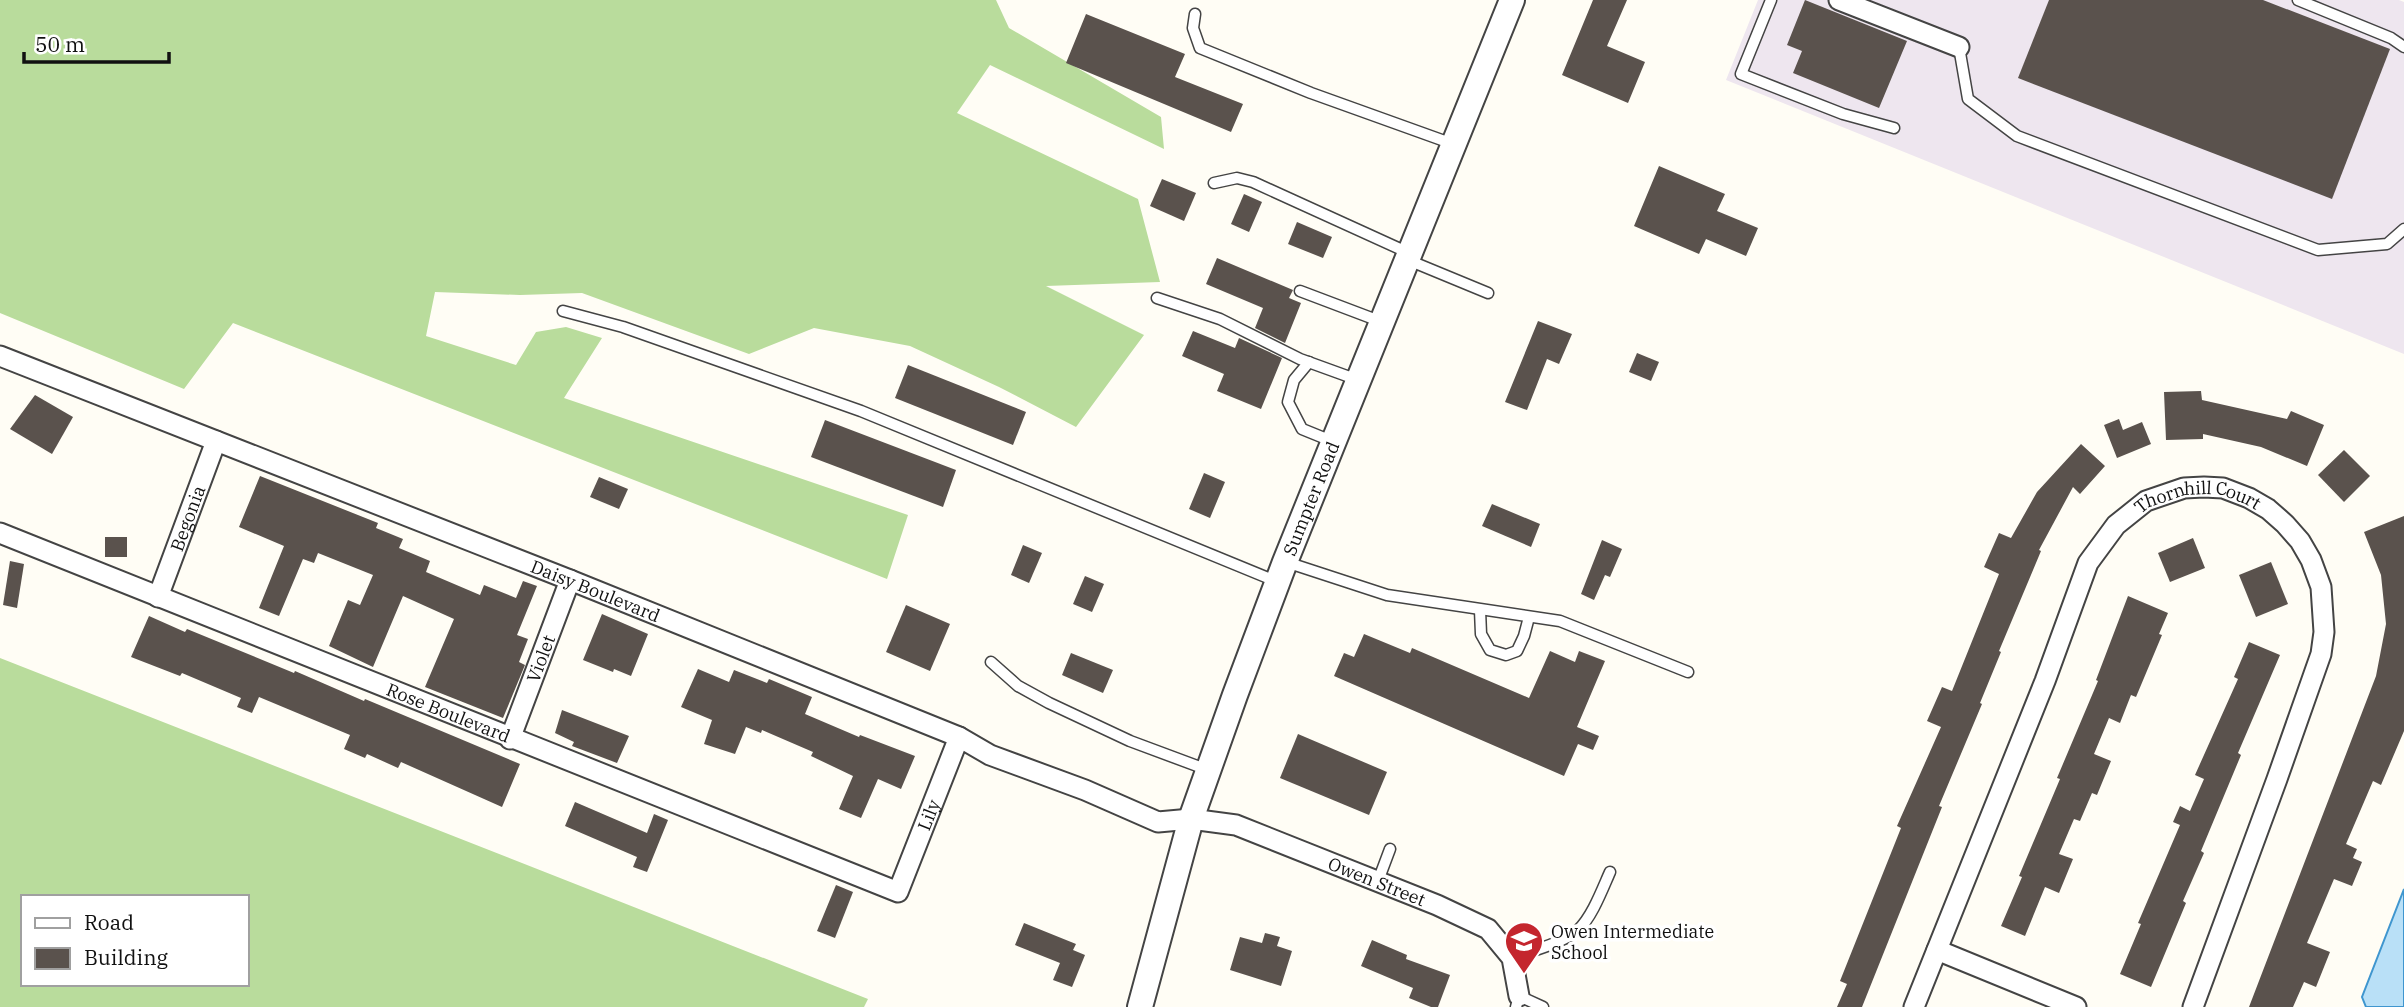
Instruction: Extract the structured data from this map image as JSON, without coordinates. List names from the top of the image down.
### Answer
{
  "streets": {
    "street": [
      "Sumpter Road",
      "Thornhill Court",
      "Begonia",
      "Daisy Boulevard",
      "Violet",
      "Rose Boulevard",
      "Lily",
      "Owen Street"
    ]
  },
  "crossings": [
    ["Sumpter Road", "Daisy Boulevard"],
    ["Sumpter Road", "Owen Street"],
    ["Begonia", "Daisy Boulevard"],
    ["Begonia", "Rose Boulevard"],
    ["Daisy Boulevard", "Violet"],
    ["Daisy Boulevard", "Lily"],
    ["Daisy Boulevard", "Owen Street"],
    ["Violet", "Rose Boulevard"],
    ["Rose Boulevard", "Lily"]
  ],
  "places": {
    "school or university": ["Owen Intermediate School"]
  },
  "legend": ["Road", "Building"],
  "scale_bar": "50 m"
}
